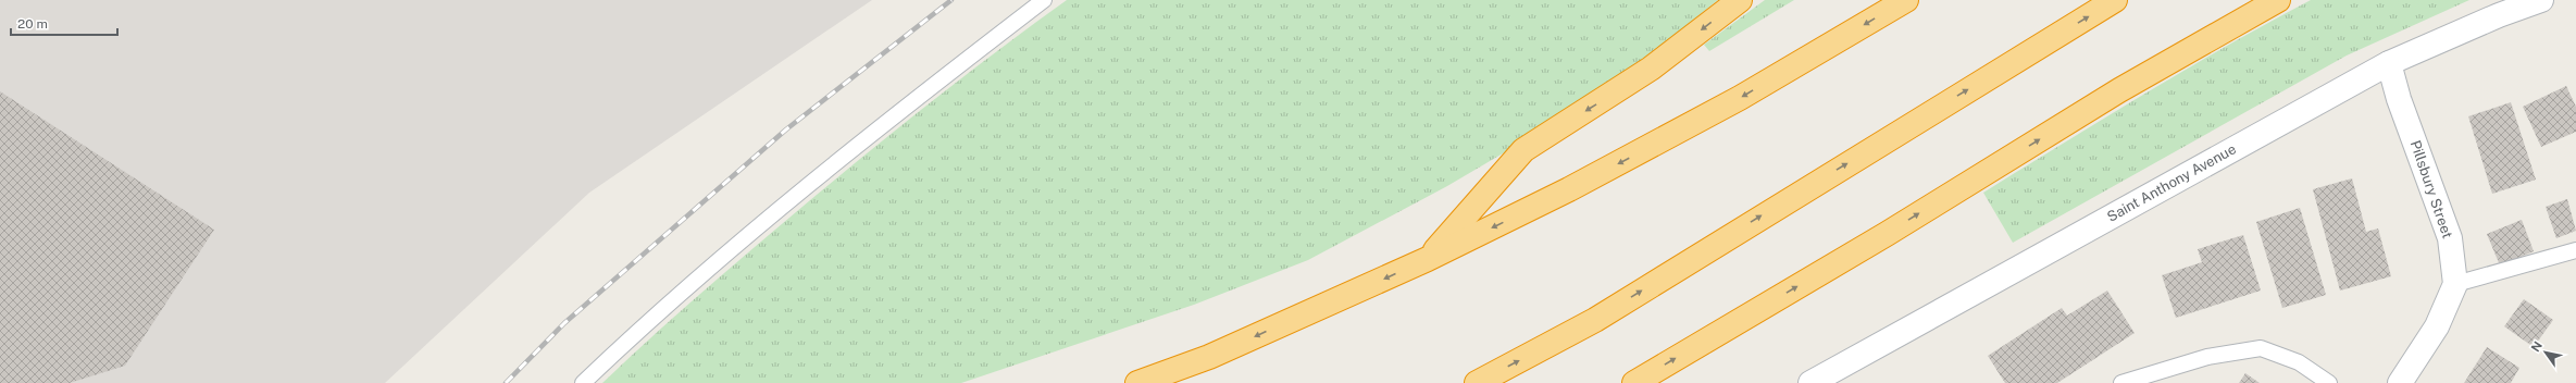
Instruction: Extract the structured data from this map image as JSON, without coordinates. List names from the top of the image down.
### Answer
{
  "streets": {
    "street": ["Saint Anthony Avenue", "Pillsbury Street"]
  },
  "crossings": [
    ["Saint Anthony Avenue", "Pillsbury Street"]
  ],
  "scale_bar": "20 m",
  "north": "top left"
}
